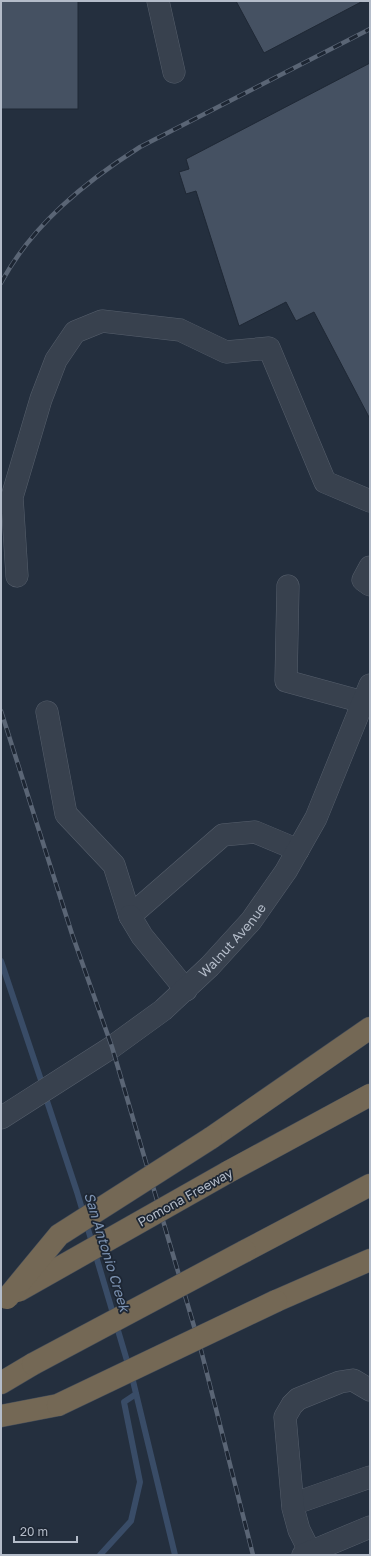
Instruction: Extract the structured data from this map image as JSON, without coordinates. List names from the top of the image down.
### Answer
{
  "streets": {
    "highway": ["Pomona Freeway"],
    "street": ["Walnut Avenue"]
  },
  "water": ["San Antonio Creek"],
  "scale_bar": "20 m"
}
